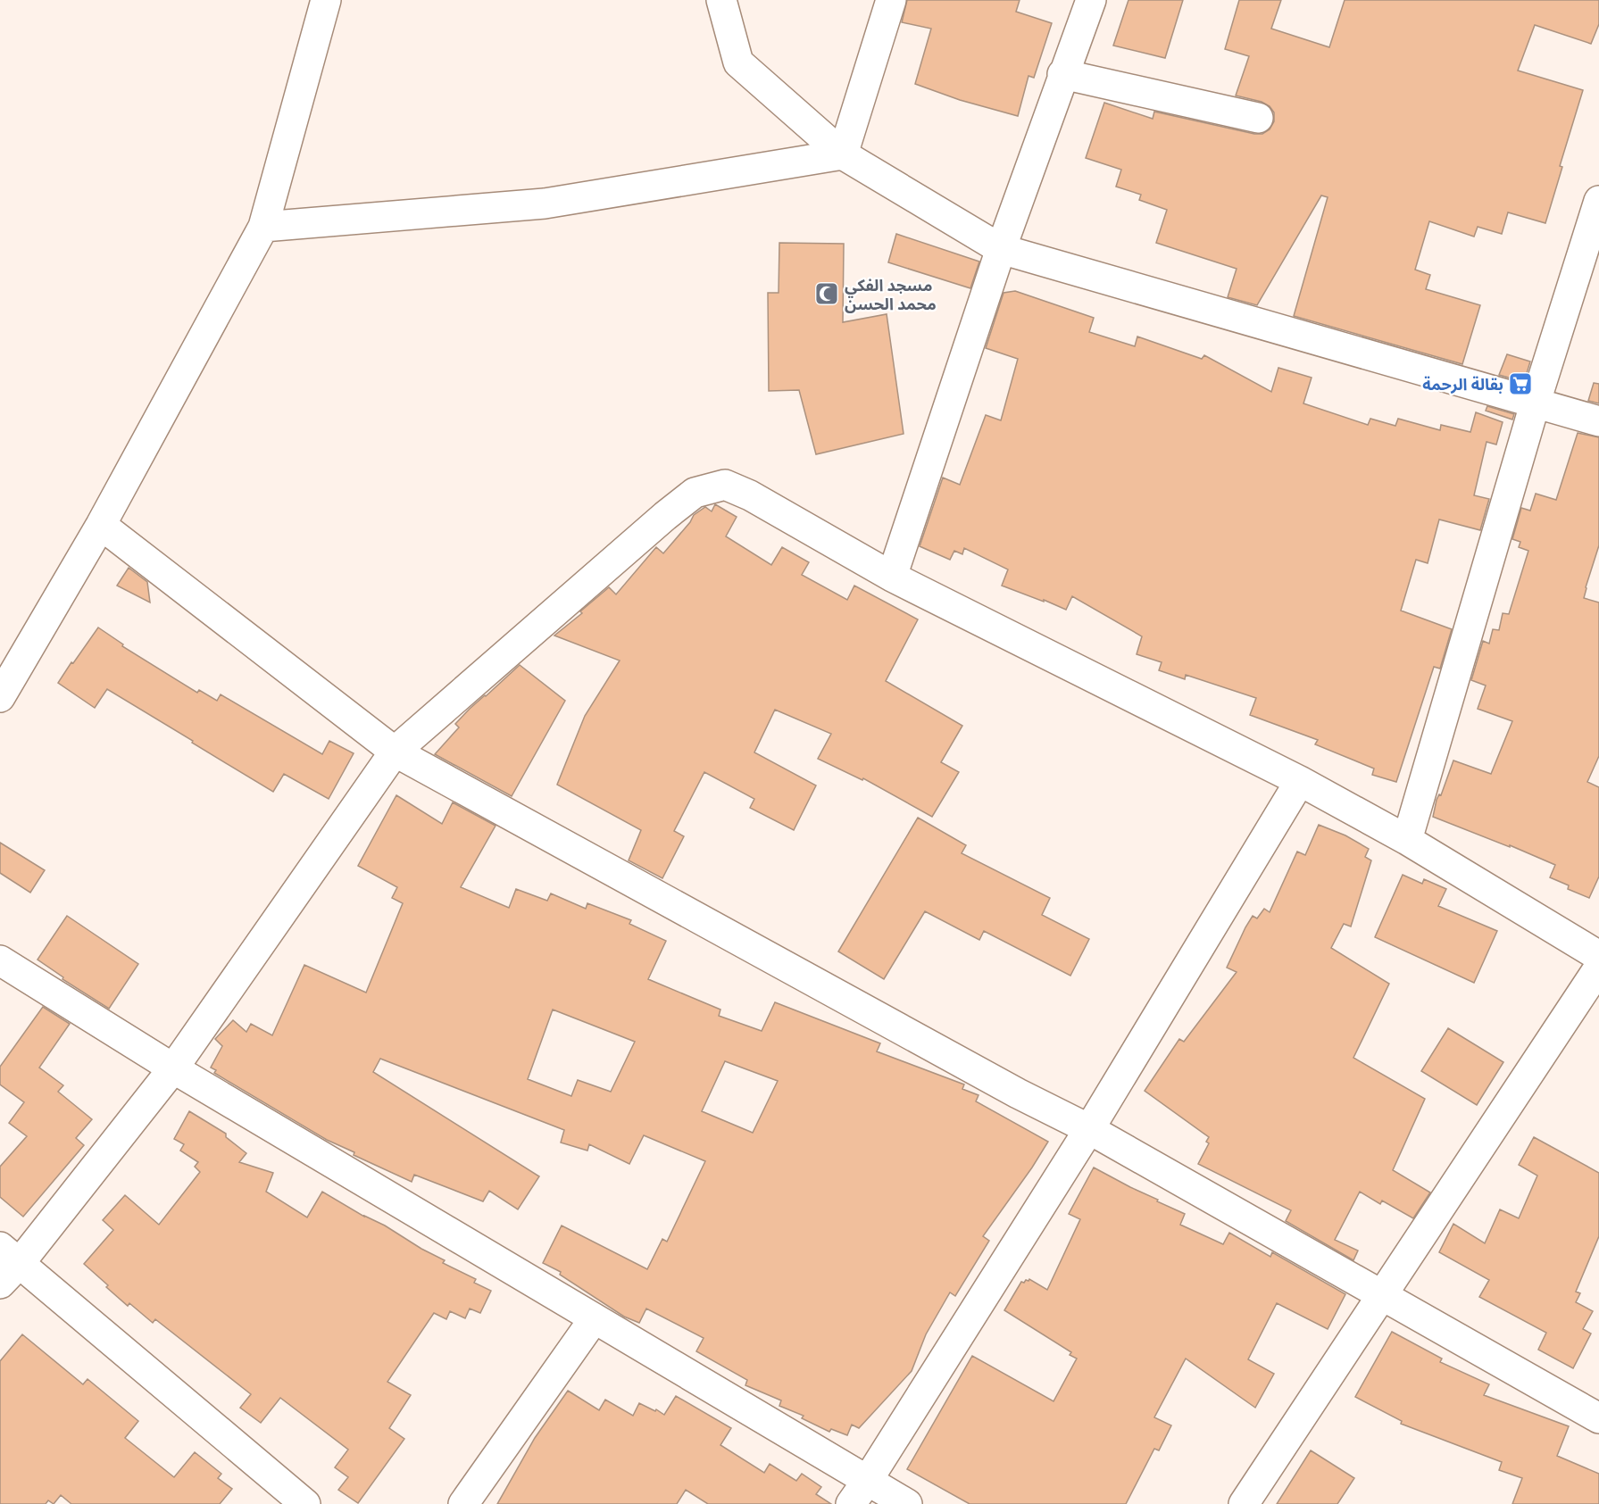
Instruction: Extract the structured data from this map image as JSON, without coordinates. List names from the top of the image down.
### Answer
{
  "places": {
    "mosque": ["مسجد الفكي محمد الحسن"],
    "supermarket": ["بقالة الرحمة"]
  }
}
